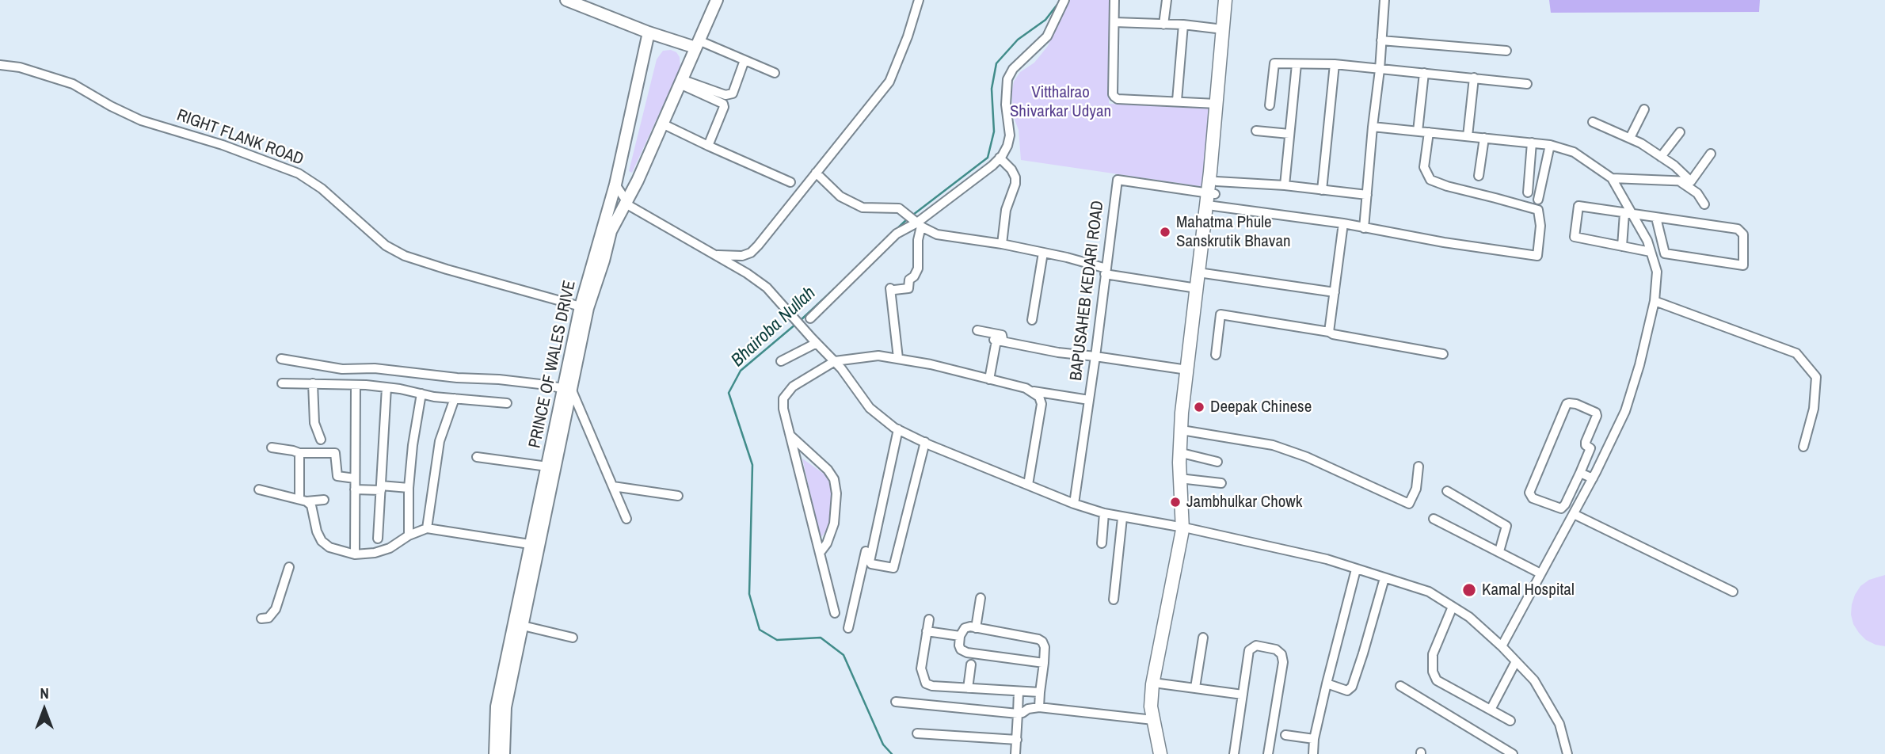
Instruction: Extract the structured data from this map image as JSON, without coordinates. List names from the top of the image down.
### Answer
{
  "streets": {
    "street": ["RIGHT FLANK ROAD", "BAPUSAHEB KEDARI ROAD", "PRINCE OF WALES DRIVE"]
  },
  "crossings": [
    ["RIGHT FLANK ROAD", "PRINCE OF WALES DRIVE"]
  ],
  "water": ["Bhairoba Nullah"],
  "parks": ["Vitthalrao Shivarkar Udyan"],
  "places": [
    "Mahatma Phule Sanskrutik Bhavan",
    "Deepak Chinese",
    "Jambhulkar Chowk",
    "Kamal Hospital"
  ],
  "north": "top"
}
